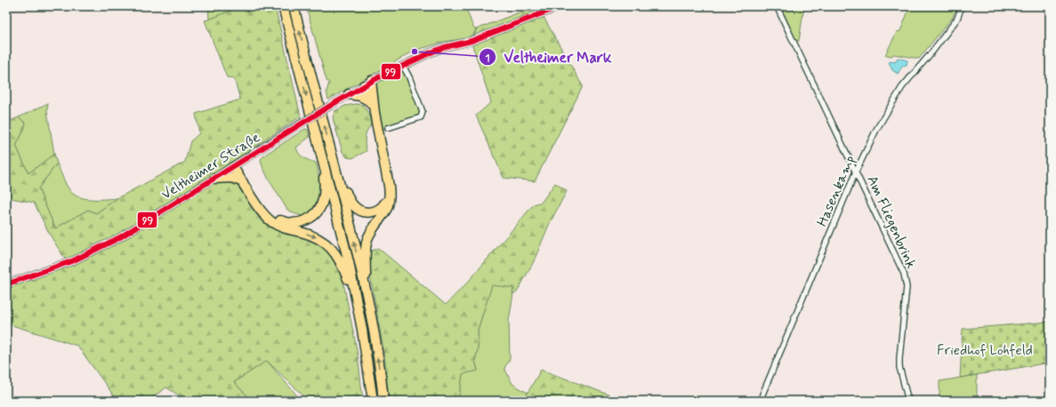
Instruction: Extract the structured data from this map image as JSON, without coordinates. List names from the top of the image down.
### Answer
{
  "streets": {
    "main road": ["Veltheimer Straße"],
    "street": ["Hasenkamp", "Am Fliegenbrink"]
  },
  "crossings": [
    ["Hasenkamp", "Am Fliegenbrink"]
  ],
  "parks": ["Friedhof Lohfeld"],
  "places": ["Veltheimer Mark"],
  "lines": ["transit line 99"]
}
